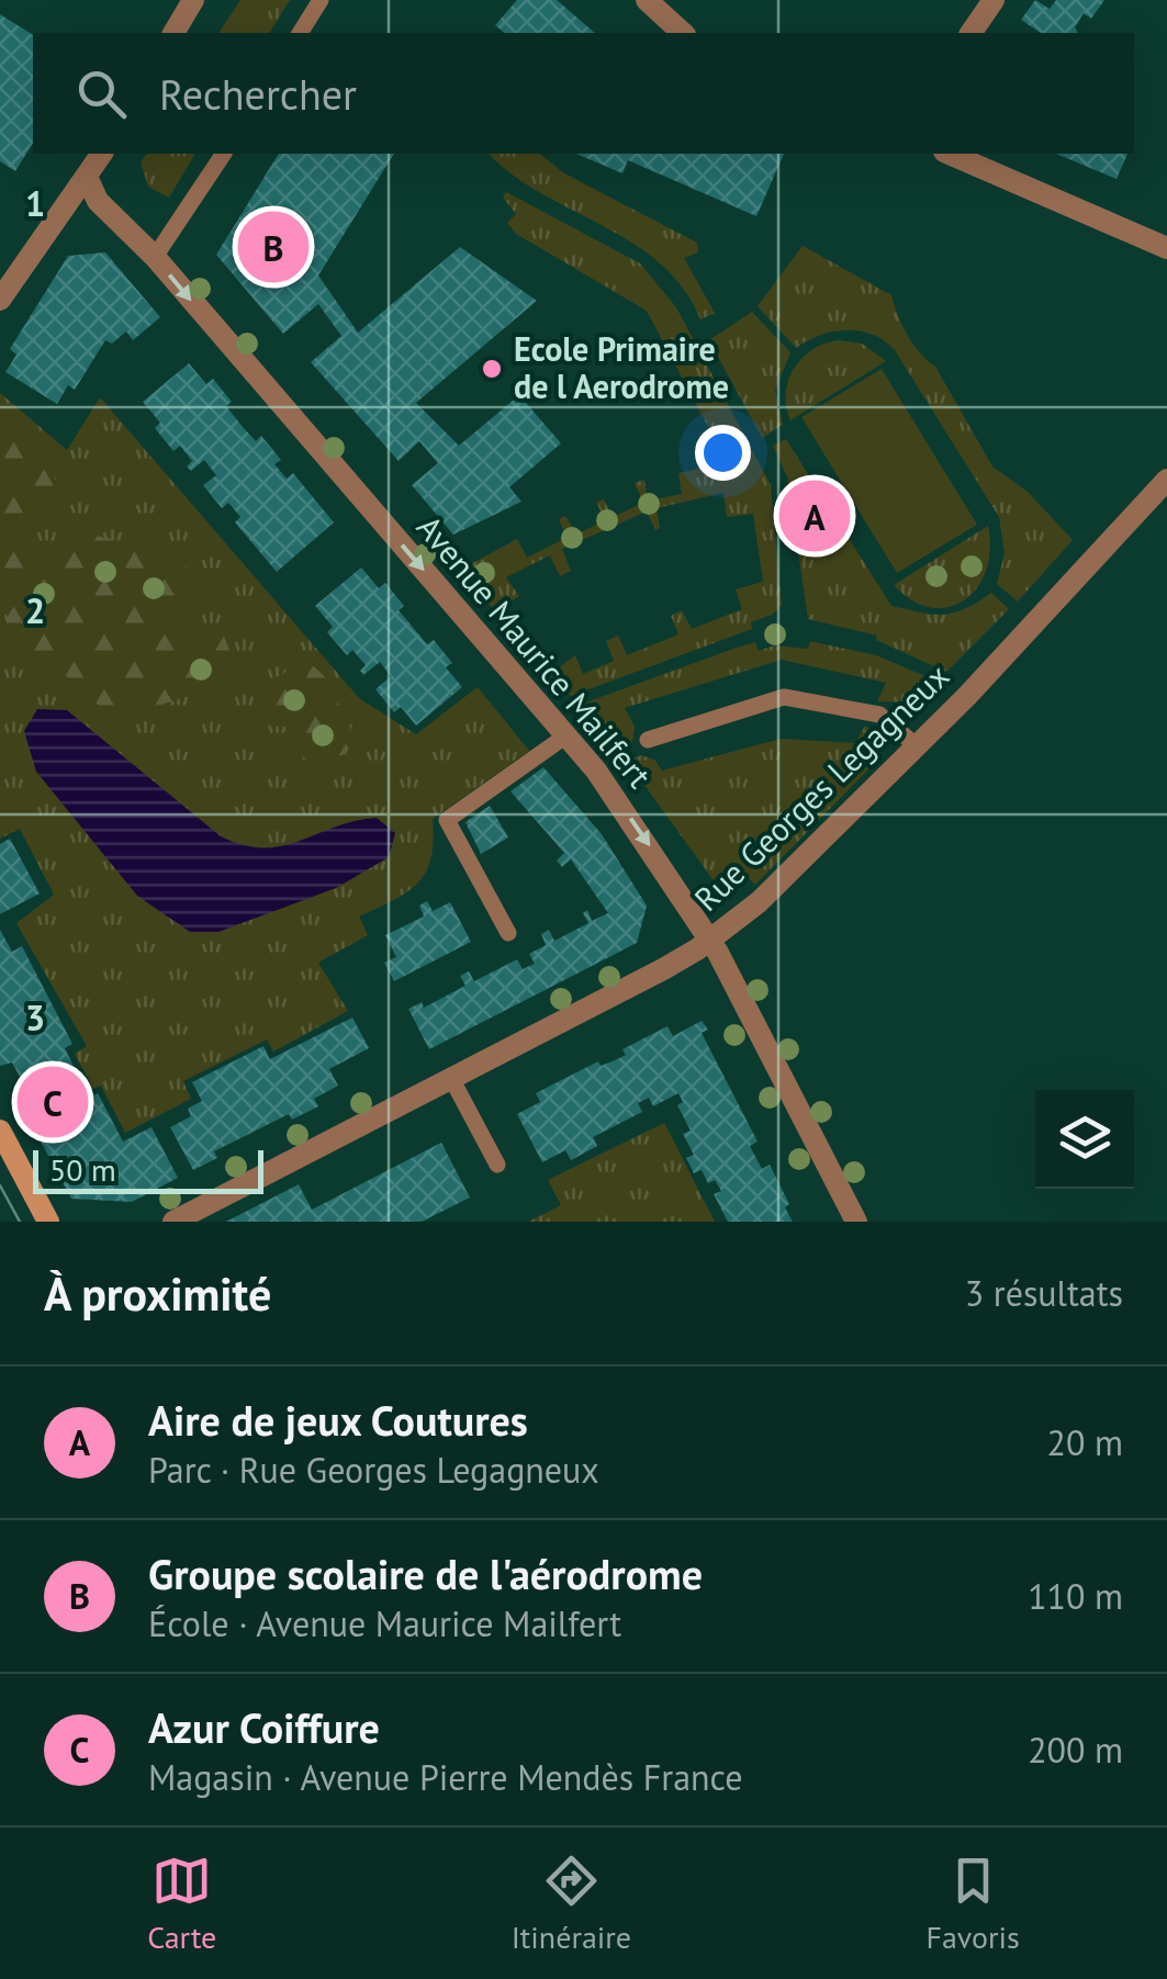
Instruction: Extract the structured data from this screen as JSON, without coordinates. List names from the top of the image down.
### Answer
{
  "streets": {
    "street": ["Avenue Maurice Mailfert", "Rue Georges Legagneux"]
  },
  "crossings": [
    ["Avenue Maurice Mailfert", "Rue Georges Legagneux"]
  ],
  "one_way": ["Avenue Maurice Mailfert"],
  "places": ["Ecole Primaire de l Aerodrome"],
  "scale_bar": "50 m",
  "page": {
    "search": "Rechercher",
    "pins": ["B", "A", "C"],
    "scale": "50 m",
    "heading": ["À proximité", "3 résultats"],
    "list": [
      {
        "mark": "A",
        "name": "Aire de jeux Coutures",
        "note": "Parc · Rue Georges Legagneux",
        "value": "20 m"
      },
      {
        "mark": "B",
        "name": "Groupe scolaire de l'aérodrome",
        "note": "École · Avenue Maurice Mailfert",
        "value": "110 m"
      },
      {
        "mark": "C",
        "name": "Azur Coiffure",
        "note": "Magasin · Avenue Pierre Mendès France",
        "value": "200 m"
      }
    ],
    "nav": ["Carte", "Itinéraire", "Favoris"]
  },
  "grid": {
    "rows": ["1", "2", "3"]
  }
}
